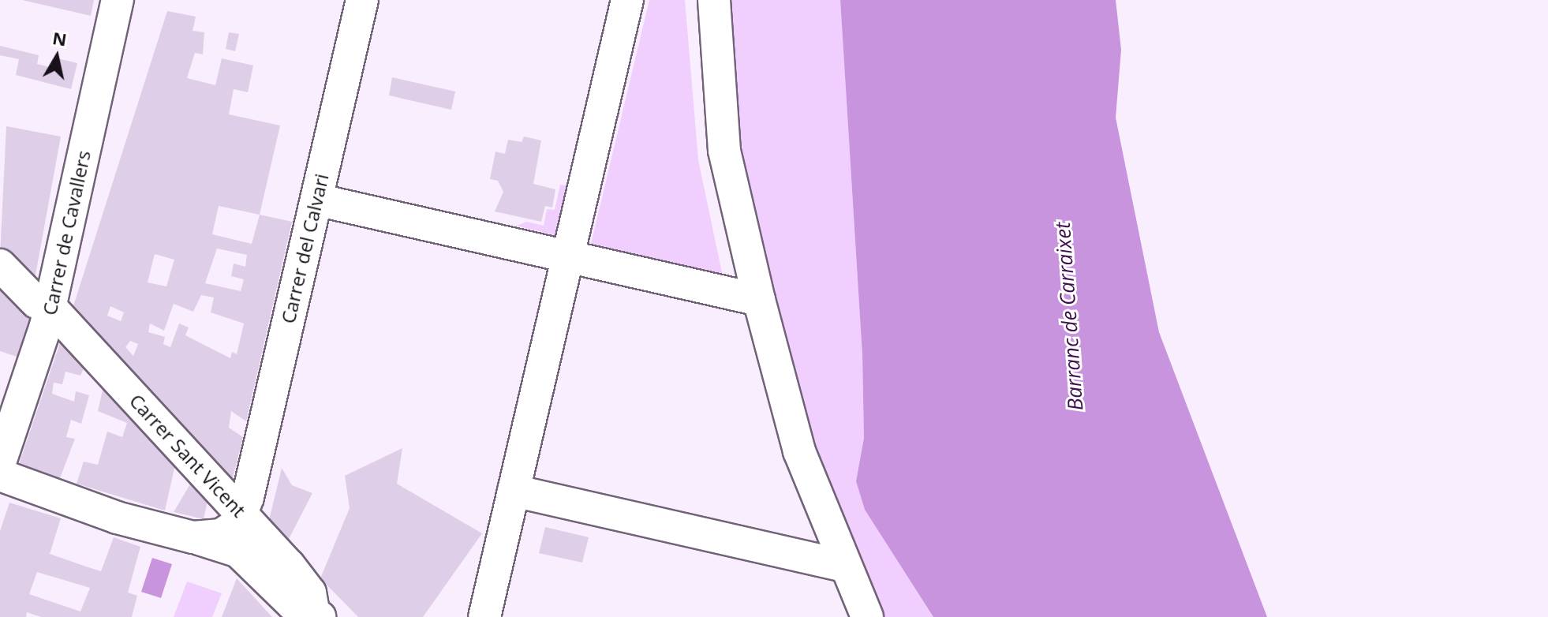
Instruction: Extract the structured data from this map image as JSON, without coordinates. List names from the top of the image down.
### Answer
{
  "streets": {
    "street": ["Carrer de Cavallers", "Carrer del Calvari", "Carrer Sant Vicent"]
  },
  "crossings": [
    ["Carrer de Cavallers", "Carrer Sant Vicent"],
    ["Carrer del Calvari", "Carrer Sant Vicent"]
  ],
  "water": ["Barranc de Carraixet"],
  "north": "top"
}
